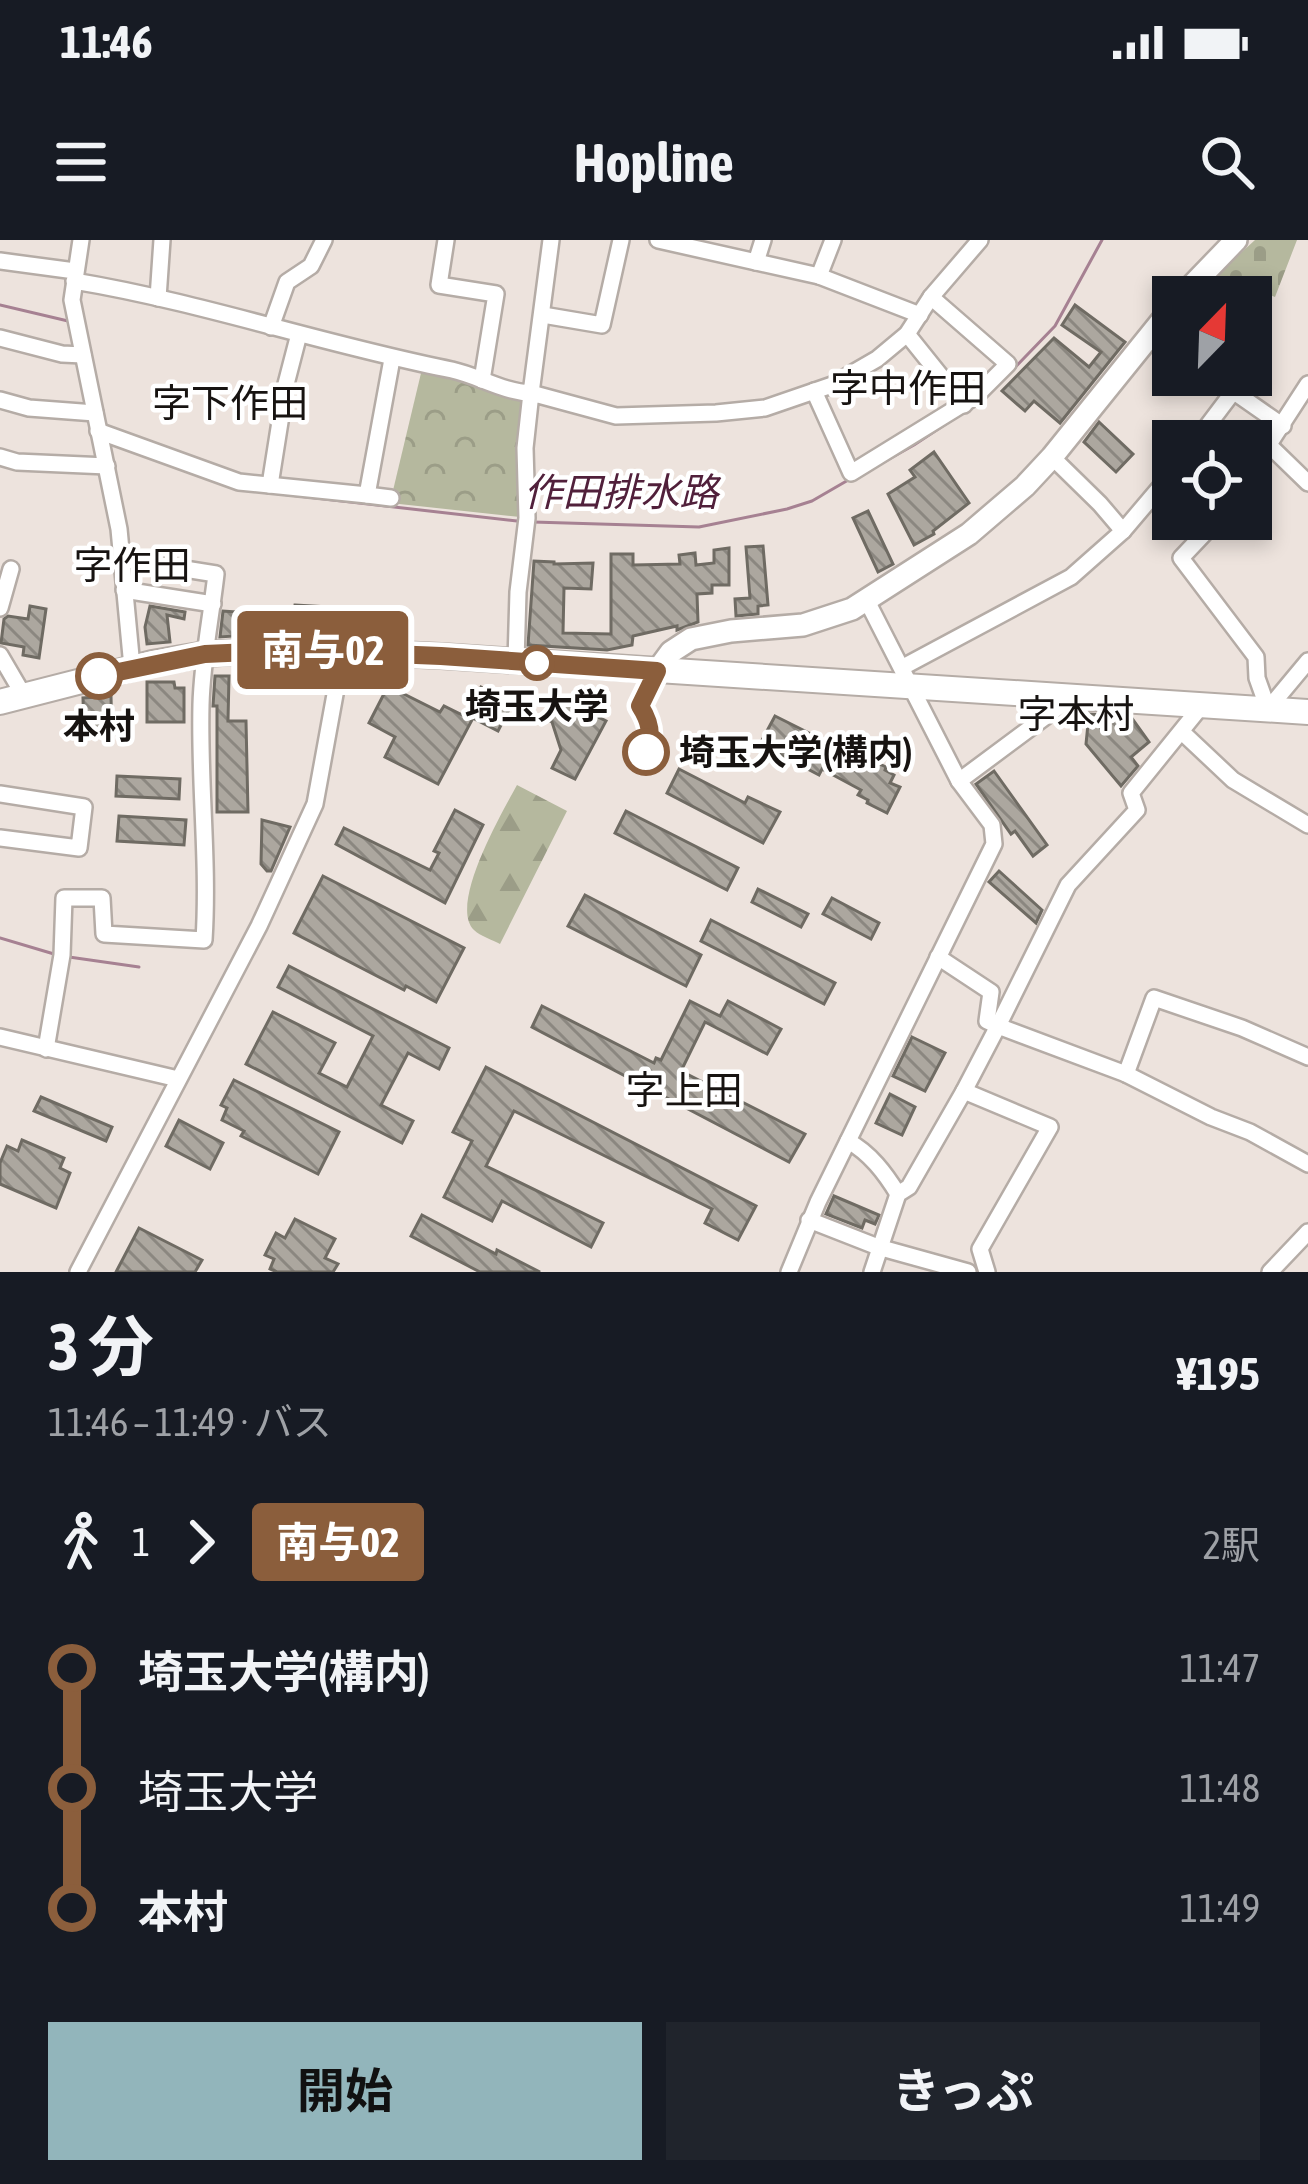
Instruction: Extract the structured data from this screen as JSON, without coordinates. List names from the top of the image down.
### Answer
{
  "districts": [
    "字中作田",
    "字下作田",
    "字作田",
    "字本村",
    "字上田"
  ],
  "water": ["作田排水路"],
  "places": ["埼玉大学", "本村", "埼玉大学(構内)"],
  "lines": ["bus line 南与02"],
  "north": "top right",
  "page": {
    "status": "11:46",
    "header": "Hopline",
    "on_map": "南与02",
    "heading": ["3 分", "11:46 – 11:49 · バス", "¥195"],
    "legs": ["1", "南与02", "2駅"],
    "list": [
      {
        "name": "埼玉大学(構内)",
        "value": "11:47"
      },
      {
        "name": "埼玉大学",
        "value": "11:48"
      },
      {
        "name": "本村",
        "value": "11:49"
      }
    ],
    "buttons": ["開始", "きっぷ"]
  }
}
